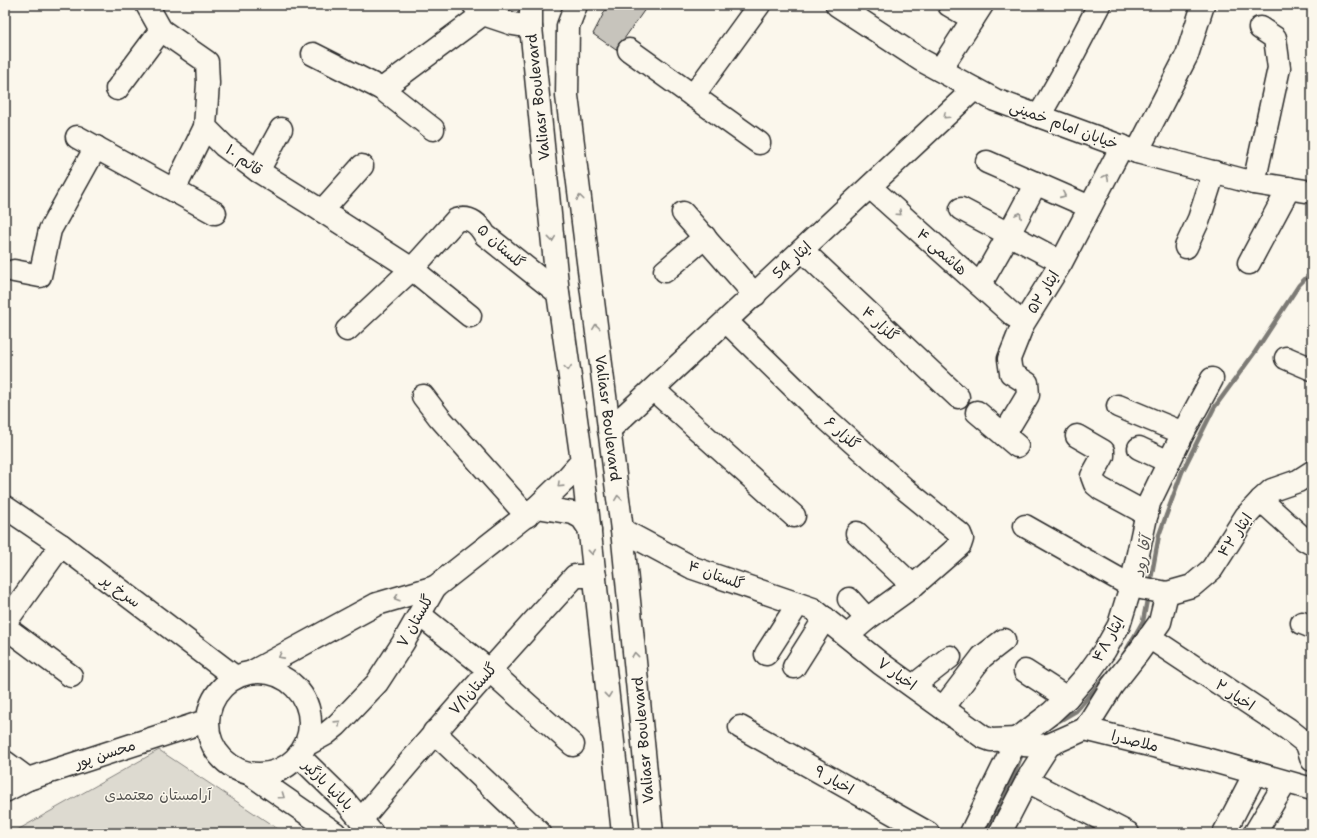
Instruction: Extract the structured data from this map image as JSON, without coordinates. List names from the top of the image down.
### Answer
{
  "streets": {
    "street": [
      "Valiasr Boulevard",
      "خیابان امام خمینی",
      "قائم ۱۰",
      "گلستان ۵",
      "هاشمی ۴",
      "ایثار 54",
      "ایثار ۵۲",
      "گلزار ۴",
      "گلزار ۶",
      "ایثار ۴۲",
      "گلستان ۴",
      "سرخ پر",
      "گلستان ۷",
      "ایثار ۴۸",
      "اخیار ۷",
      "گلستان۷/۱",
      "اخیار ۲",
      "ملاصدرا",
      "محسن پور",
      "اخیار ۹",
      "بابانیا بازگیر"
    ]
  },
  "crossings": [
    ["Valiasr Boulevard", "گلستان ۵"],
    ["Valiasr Boulevard", "ایثار 54"],
    ["Valiasr Boulevard", "گلستان ۴"],
    ["Valiasr Boulevard", "گلستان ۷"],
    ["Valiasr Boulevard", "گلستان۷/۱"],
    ["خیابان امام خمینی", "ایثار 54"],
    ["خیابان امام خمینی", "ایثار ۵۲"],
    ["قائم ۱۰", "گلستان ۵"],
    ["هاشمی ۴", "ایثار 54"],
    ["ایثار 54", "گلزار ۴"],
    ["ایثار 54", "گلزار ۶"],
    ["ایثار ۴۲", "ایثار ۴۸"],
    ["گلستان ۴", "اخیار ۷"],
    ["سرخ پر", "گلستان ۷"],
    ["سرخ پر", "محسن پور"],
    ["سرخ پر", "بابانیا بازگیر"],
    ["گلستان ۷", "محسن پور"],
    ["گلستان ۷", "بابانیا بازگیر"],
    ["ایثار ۴۸", "اخیار ۷"],
    ["گلستان۷/۱", "بابانیا بازگیر"],
    ["محسن پور", "بابانیا بازگیر"]
  ],
  "water": ["آقا رود"],
  "parks": ["آرامستان معتمدی"]
}
